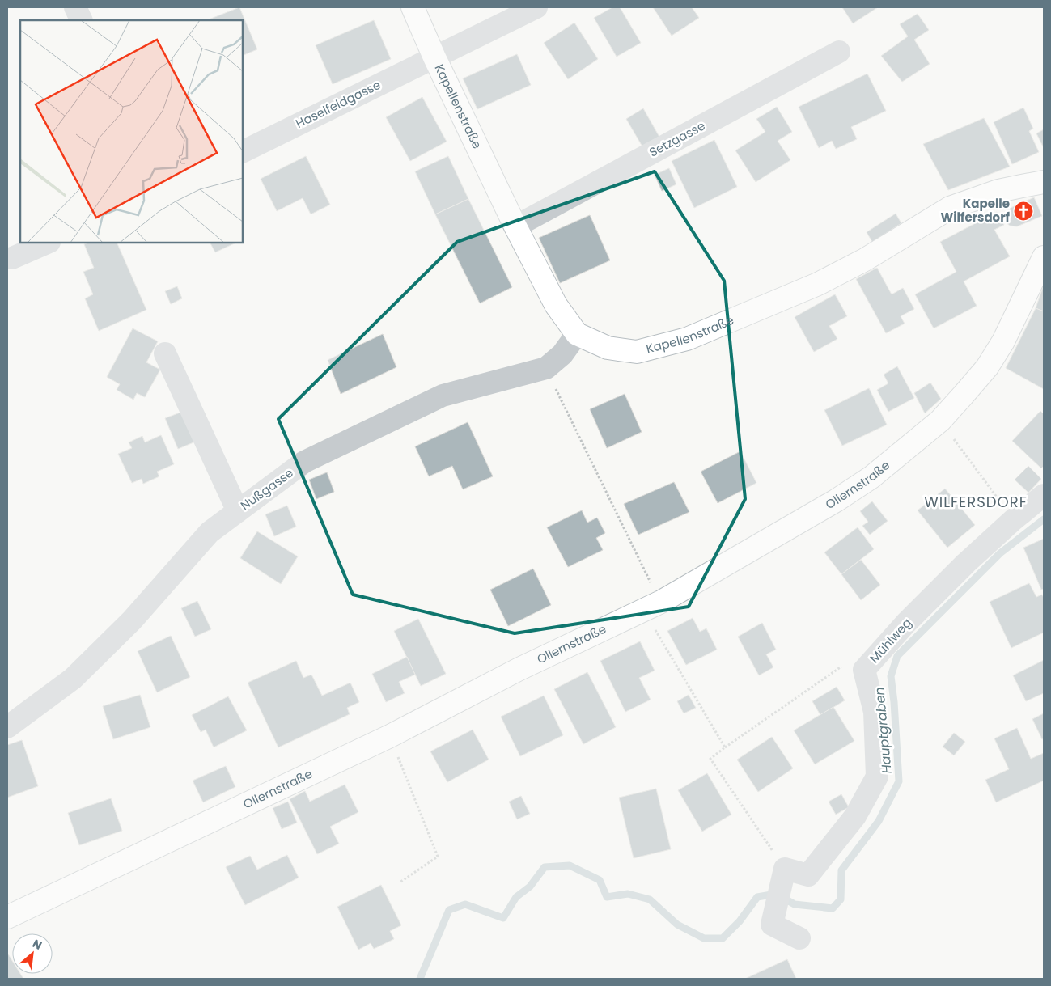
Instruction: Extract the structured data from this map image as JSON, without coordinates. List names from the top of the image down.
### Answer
{
  "streets": {
    "street": [
      "Haselfeldgasse",
      "Kapellenstraße",
      "Setzgasse",
      "Ollernstraße",
      "Nußgasse",
      "Mühlweg"
    ]
  },
  "crossings": [
    ["Haselfeldgasse", "Kapellenstraße"],
    ["Kapellenstraße", "Setzgasse"],
    ["Kapellenstraße", "Nußgasse"]
  ],
  "districts": ["WILFERSDORF"],
  "water": ["Hauptgraben"],
  "places": {
    "church": ["Kapelle Wilfersdorf"]
  },
  "north": "top right"
}
